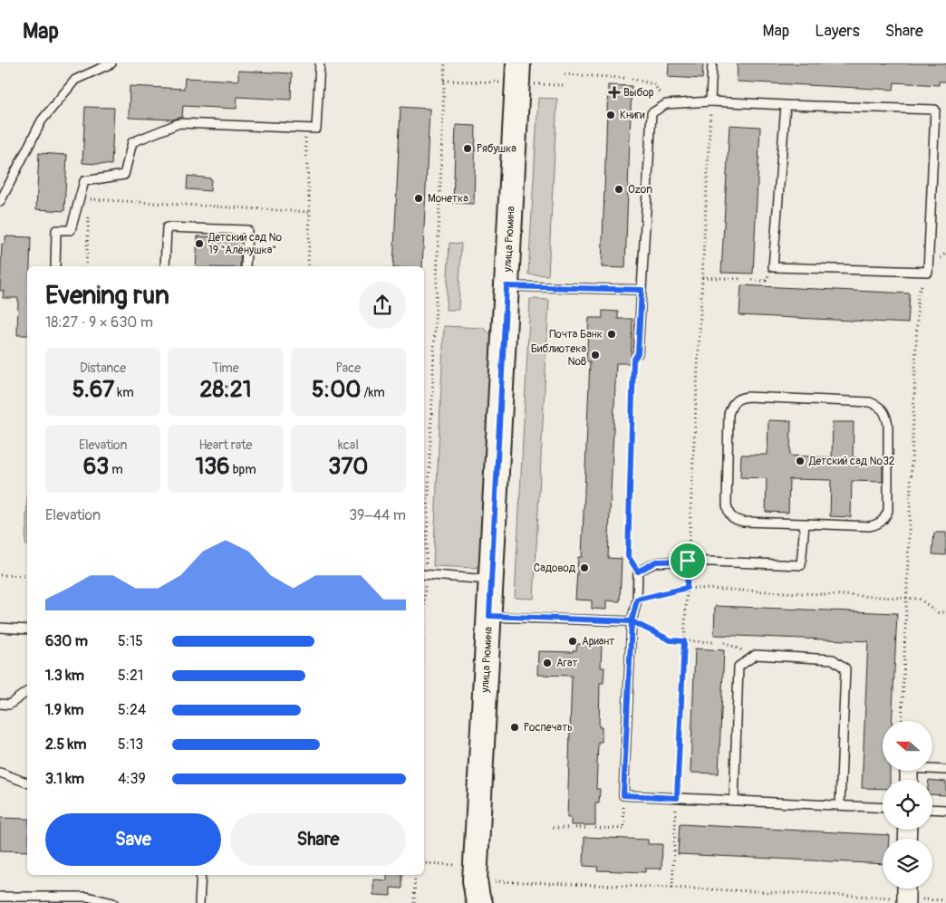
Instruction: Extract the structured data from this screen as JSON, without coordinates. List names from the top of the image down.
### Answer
{
  "streets": {
    "main road": ["улица Рюмина"]
  },
  "places": {
    "health": ["Выбор"],
    "other": [
      "Книги",
      "Рябушка",
      "Ozon",
      "Монетка",
      "Детский сад № 19 \"Алёнушка\"",
      "Почта Банк",
      "Библиотека №8",
      "Детский сад №32",
      "Садовод",
      "Ариант",
      "Агат",
      "Роспечать"
    ]
  },
  "north": "left",
  "page": {
    "header": "Map",
    "nav": ["Map", "Layers", "Share"],
    "heading": ["Evening run", "18:27 · 9 × 630 m"],
    "stats": [
      ["Distance", "5.67 km"],
      ["Time", "28:21"],
      ["Pace", "5:00 /km"],
      ["Elevation", "63 m"],
      ["Heart rate", "136 bpm"],
      ["kcal", "370"]
    ],
    "chart": ["Elevation", "39–44 m"],
    "list": [
      {
        "name": "630 m",
        "note": "5:15"
      },
      {
        "name": "1.3 km",
        "note": "5:21"
      },
      {
        "name": "1.9 km",
        "note": "5:24"
      },
      {
        "name": "2.5 km",
        "note": "5:13"
      },
      {
        "name": "3.1 km",
        "note": "4:39"
      }
    ],
    "buttons": ["Save", "Share"]
  }
}
